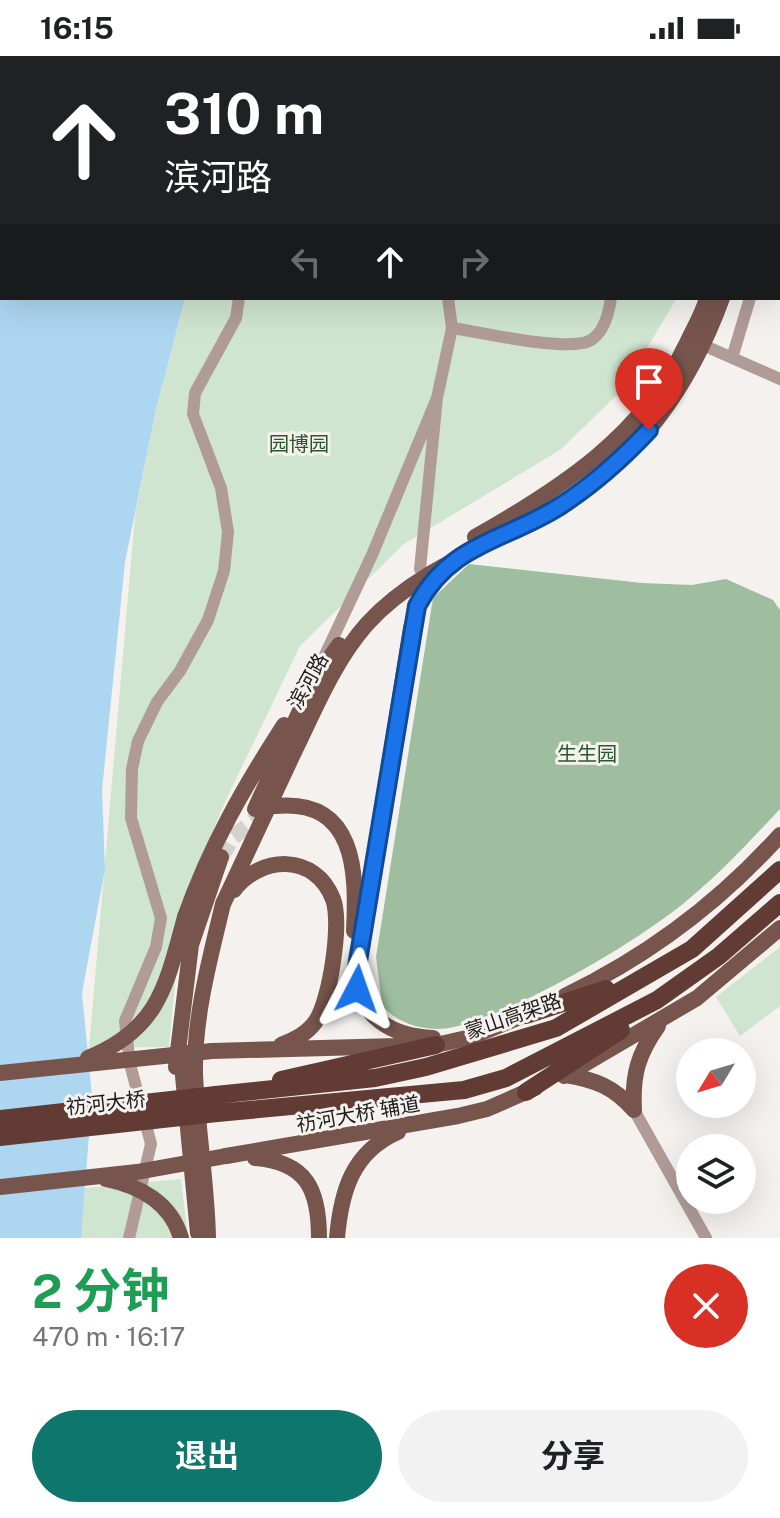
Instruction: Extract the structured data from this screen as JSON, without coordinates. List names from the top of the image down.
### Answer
{
  "streets": {
    "highway": ["蒙山高架路", "祊河大桥"],
    "main road": ["滨河路", "祊河大桥 辅道"]
  },
  "crossings": [
    ["蒙山高架路", "祊河大桥"]
  ],
  "parks": ["园博园", "生生园"],
  "north": "bottom left",
  "page": {
    "status": "16:15",
    "turn": ["310 m", "滨河路"],
    "heading": ["2 分钟", "470 m · 16:17"],
    "buttons": ["退出", "分享"]
  }
}
